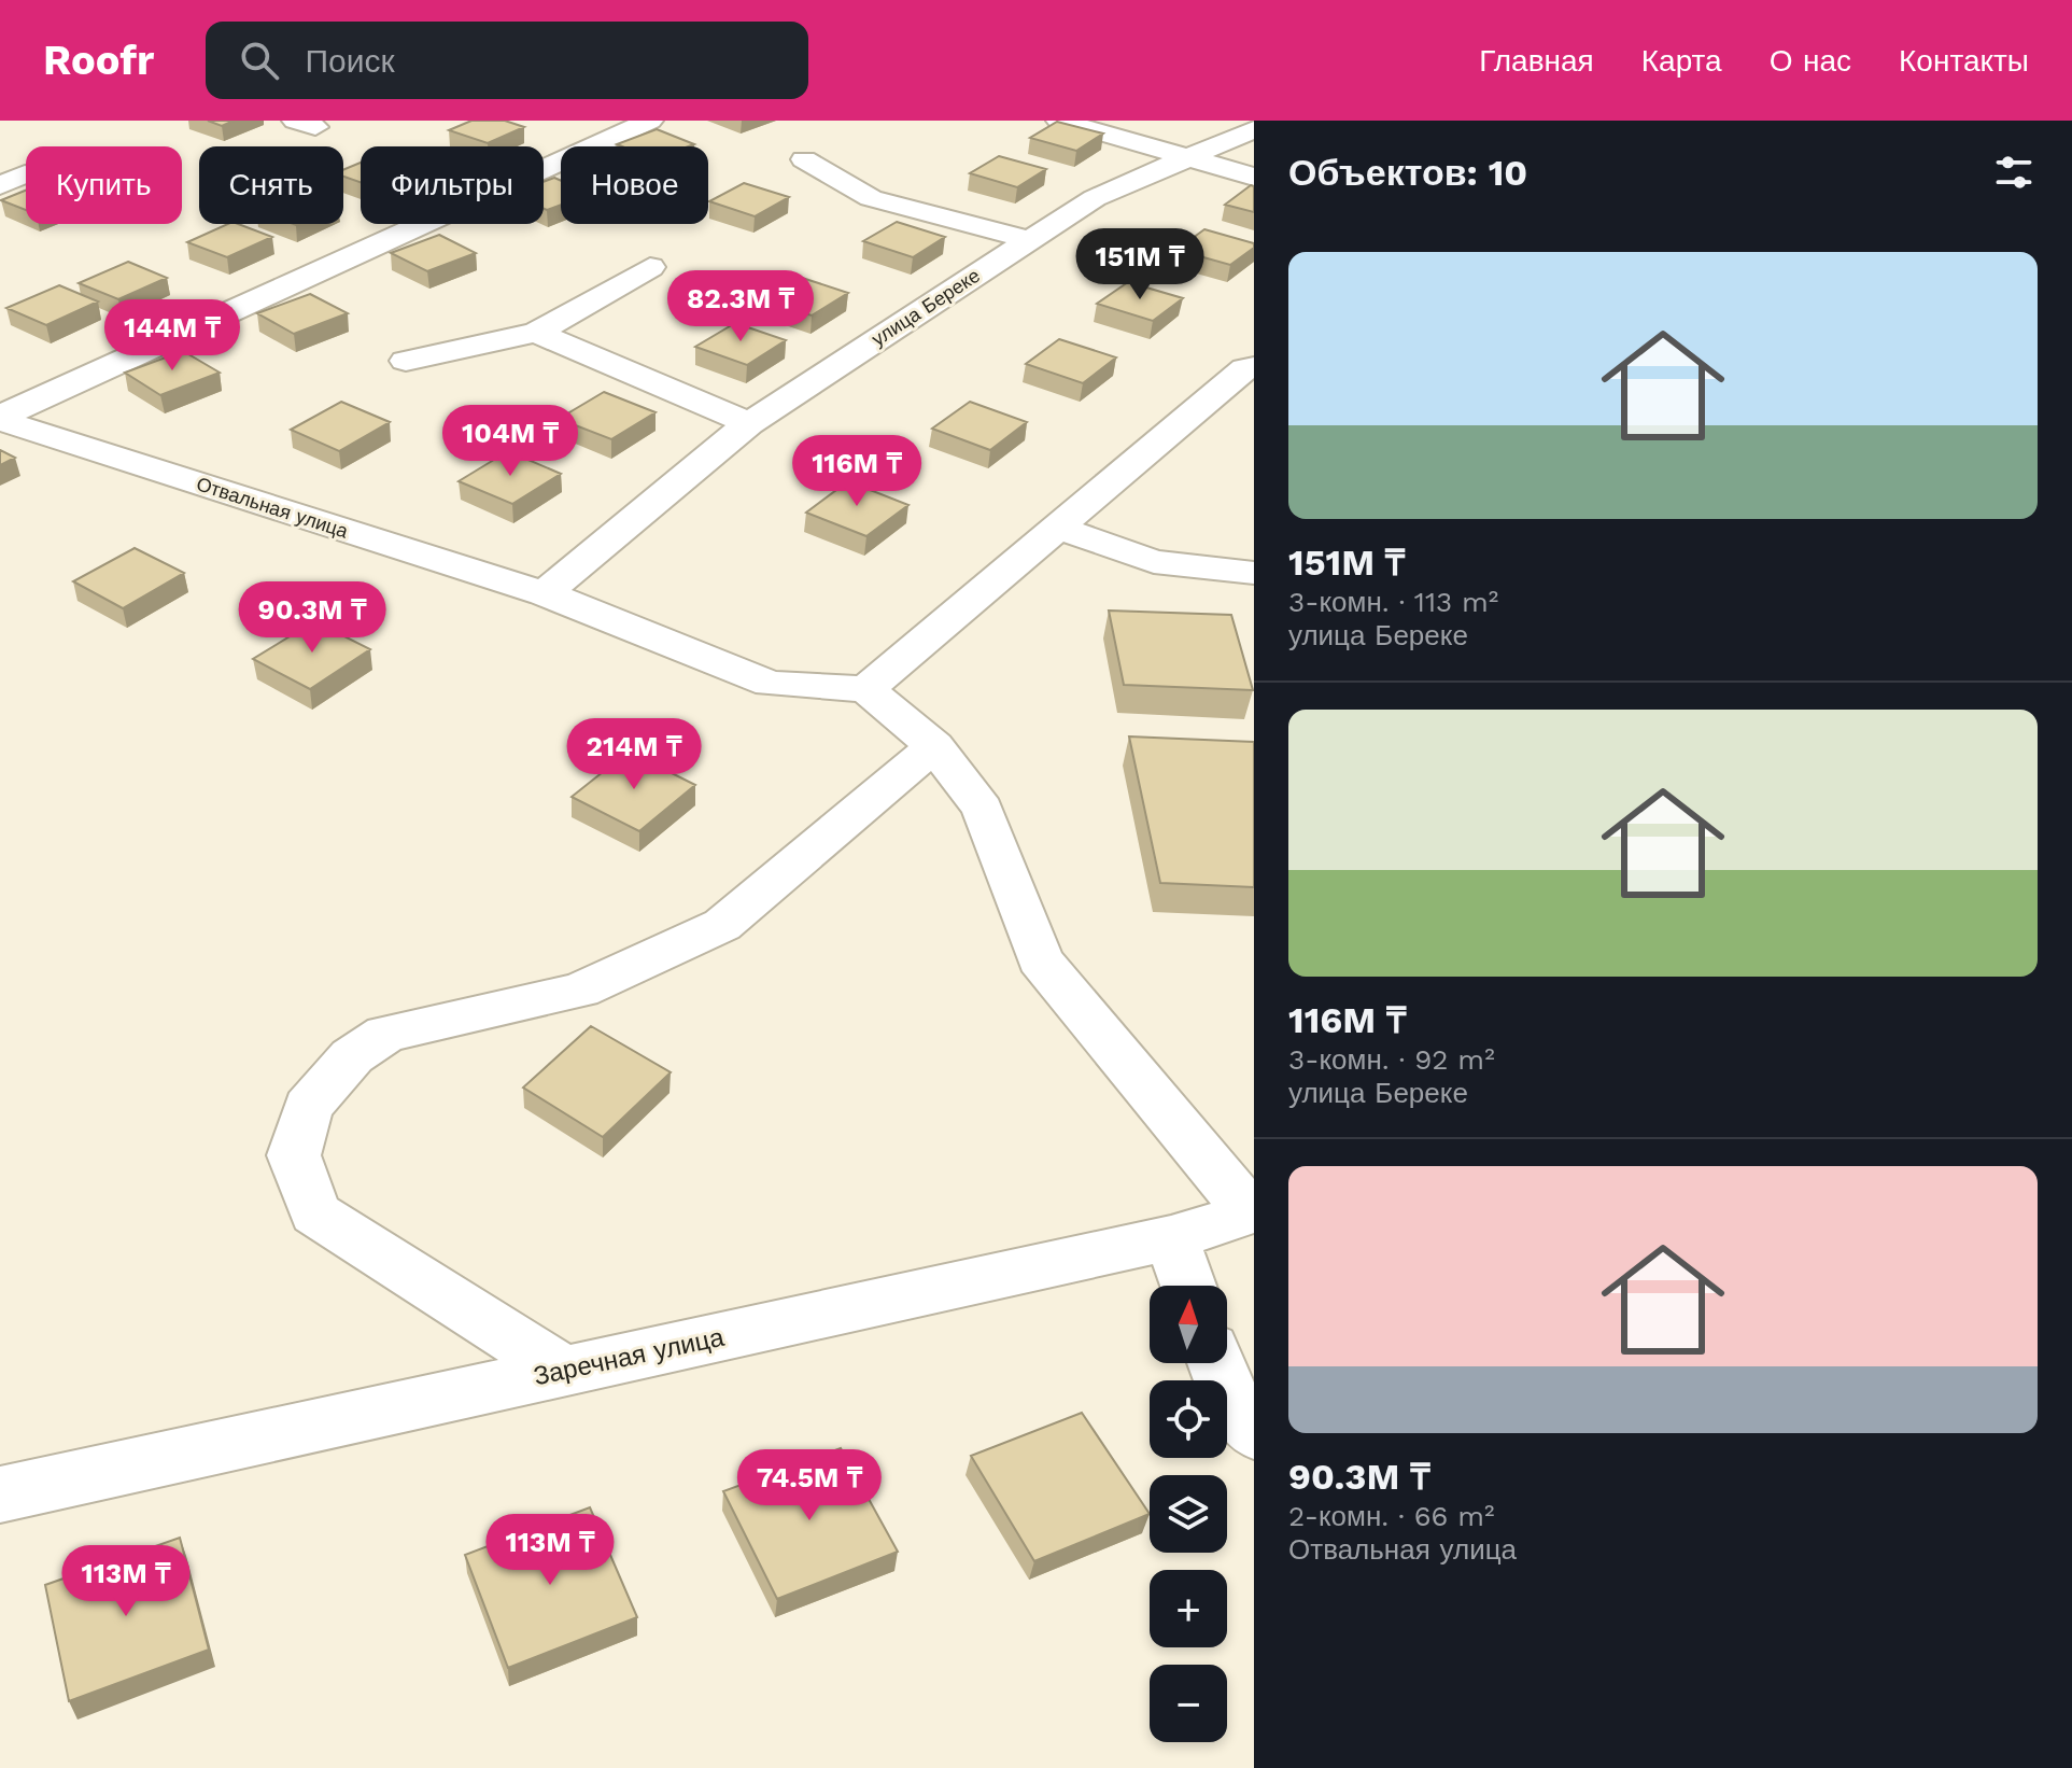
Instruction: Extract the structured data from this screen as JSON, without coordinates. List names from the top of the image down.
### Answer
{
  "streets": {
    "street": ["улица Береке", "Отвальная улица", "Заречная улица"]
  },
  "crossings": [
    ["улица Береке", "Отвальная улица"]
  ],
  "north": "top",
  "page": {
    "header": "Roofr",
    "search": "Поиск",
    "nav": [
      "Главная",
      "Карта",
      "О нас",
      "Контакты"
    ],
    "heading": "Объектов: 10",
    "chip": [
      "Купить",
      "Снять",
      "Фильтры",
      "Новое"
    ],
    "list": [
      {
        "name": "151M ₸",
        "note": "3-комн. · 113 m² · улица Береке"
      },
      {
        "name": "116M ₸",
        "note": "3-комн. · 92 m² · улица Береке"
      },
      {
        "name": "90.3M ₸",
        "note": "2-комн. · 66 m² · Отвальная улица"
      }
    ],
    "price": [
      "151M ₸",
      "82.3M ₸",
      "144M ₸",
      "104M ₸",
      "116M ₸",
      "90.3M ₸",
      "214M ₸",
      "74.5M ₸",
      "113M ₸",
      "113M ₸"
    ],
    "map_buttons": ["+", "−"]
  }
}
